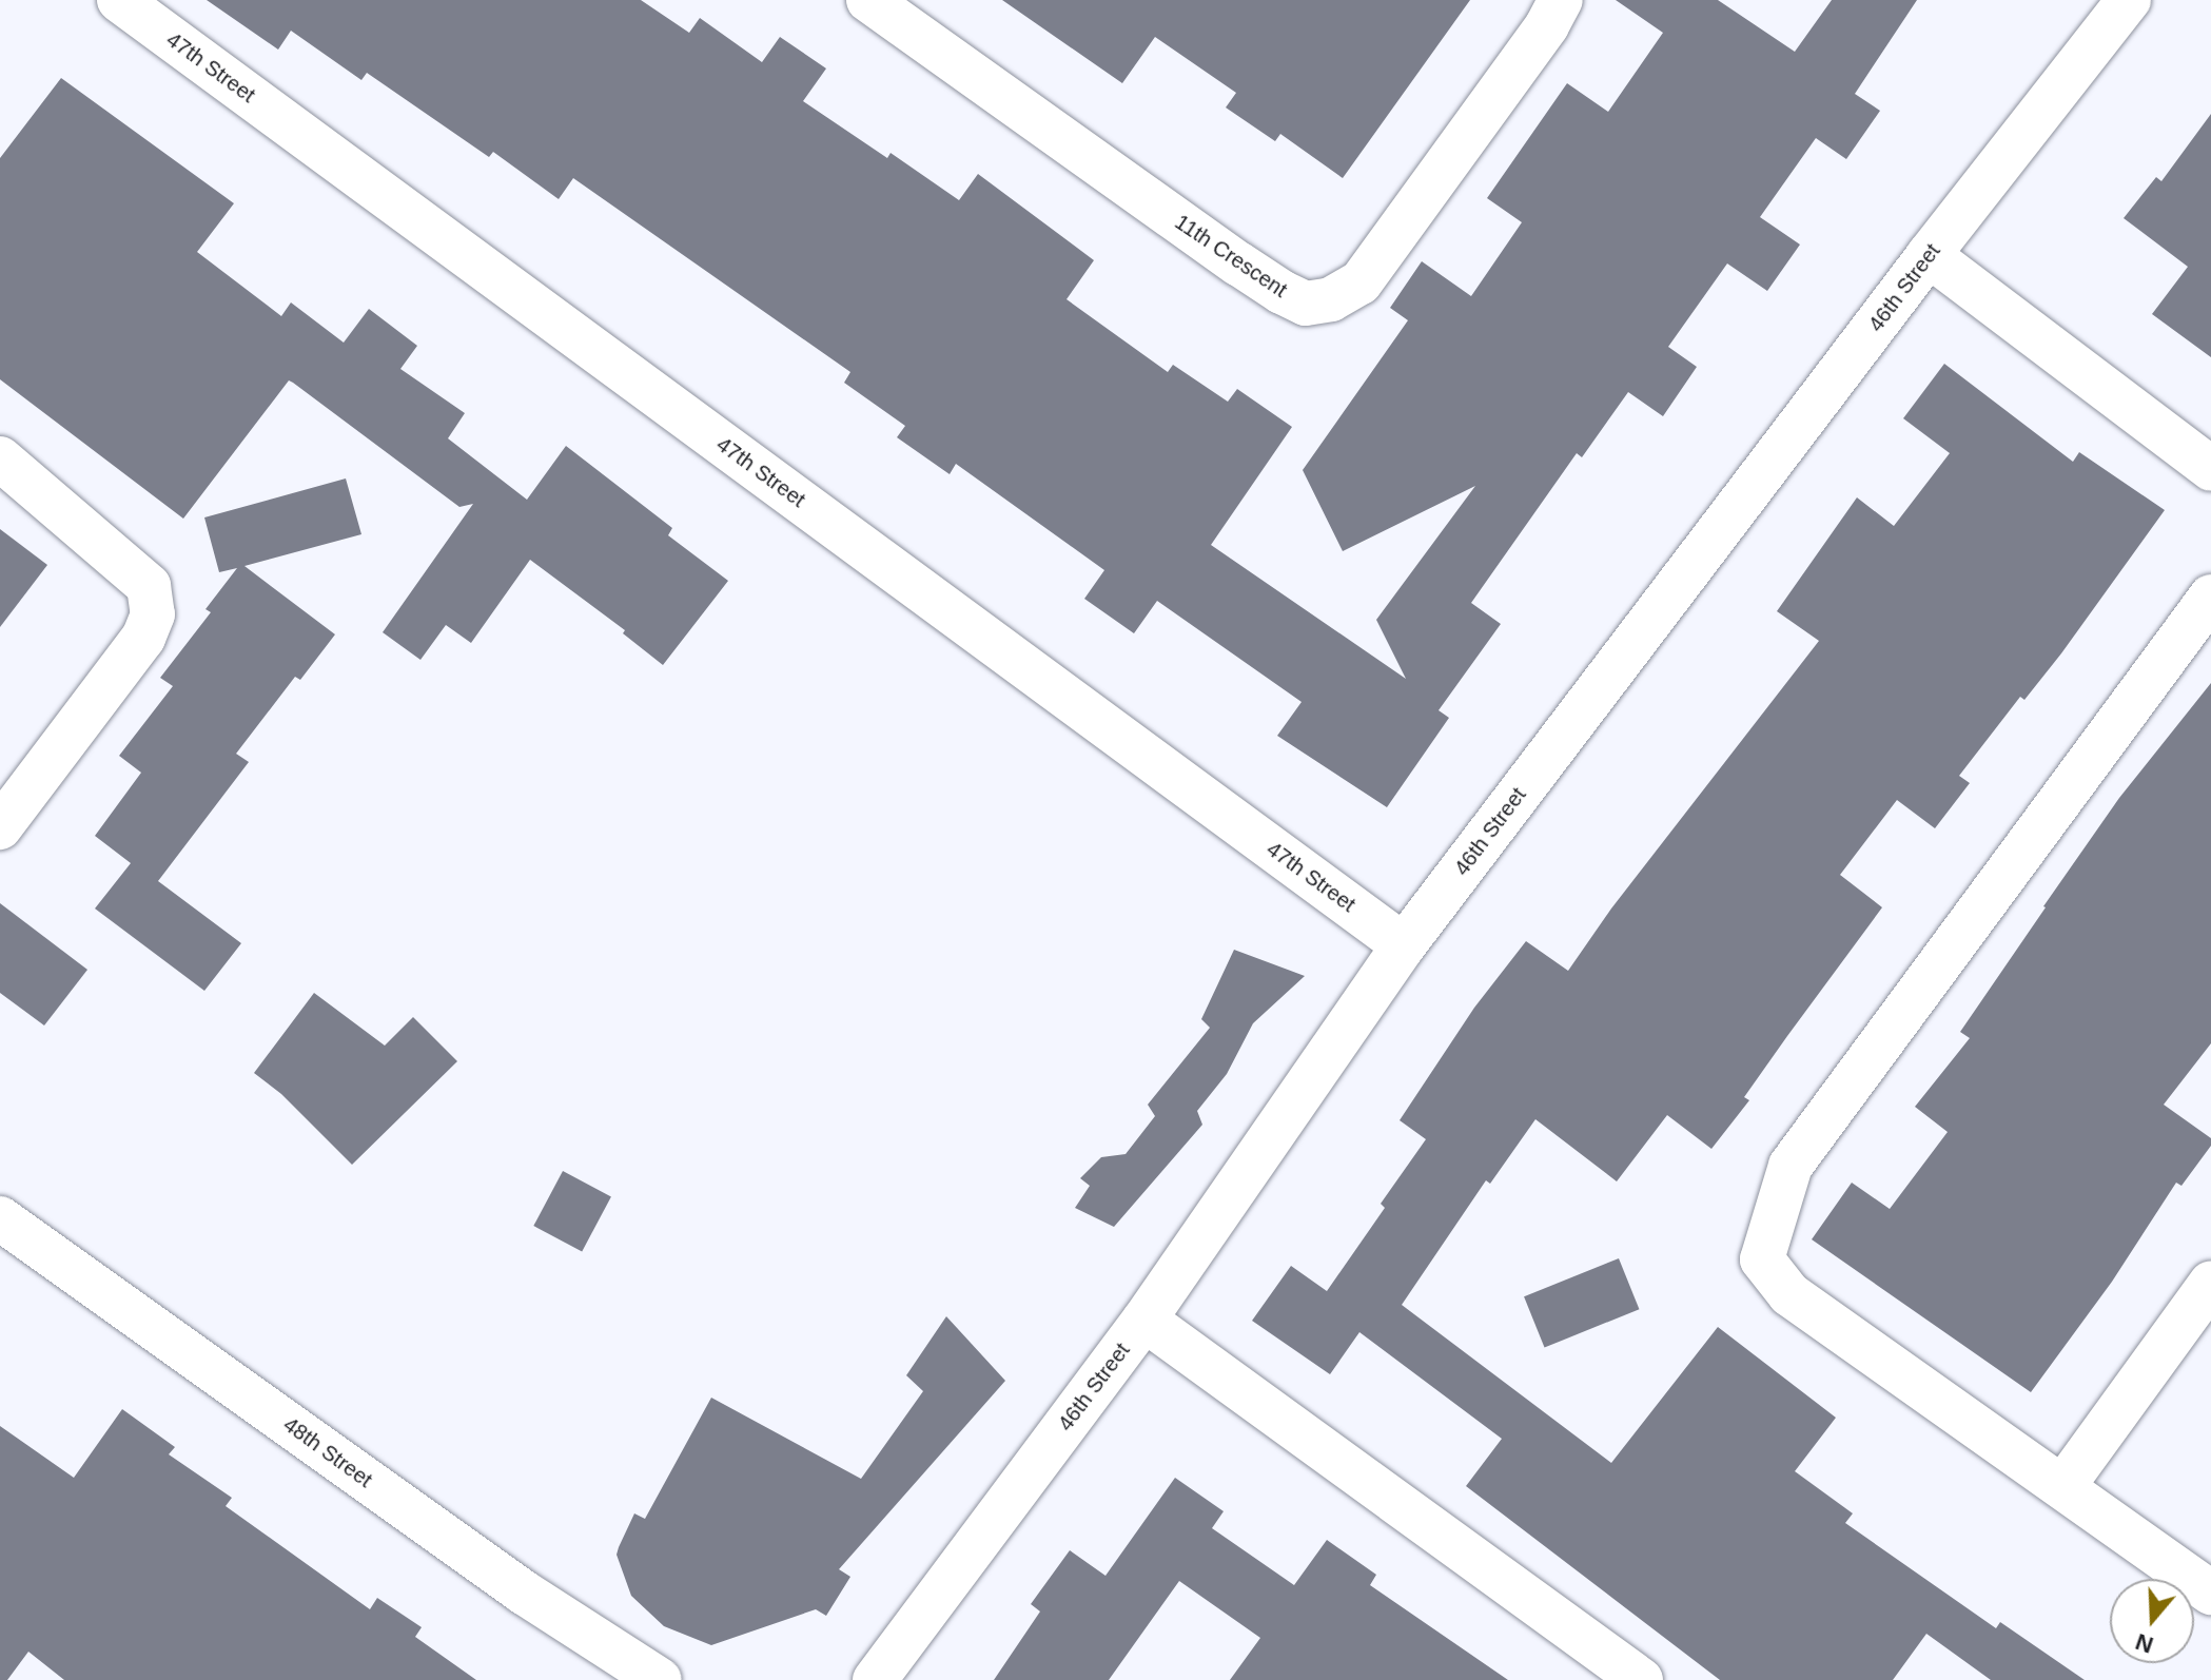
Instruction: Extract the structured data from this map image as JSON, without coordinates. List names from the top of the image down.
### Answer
{
  "streets": {
    "street": [
      "47th Street",
      "11th Crescent",
      "46th Street",
      "48th Street"
    ]
  },
  "crossings": [
    ["47th Street", "46th Street"]
  ],
  "north": "bottom"
}
